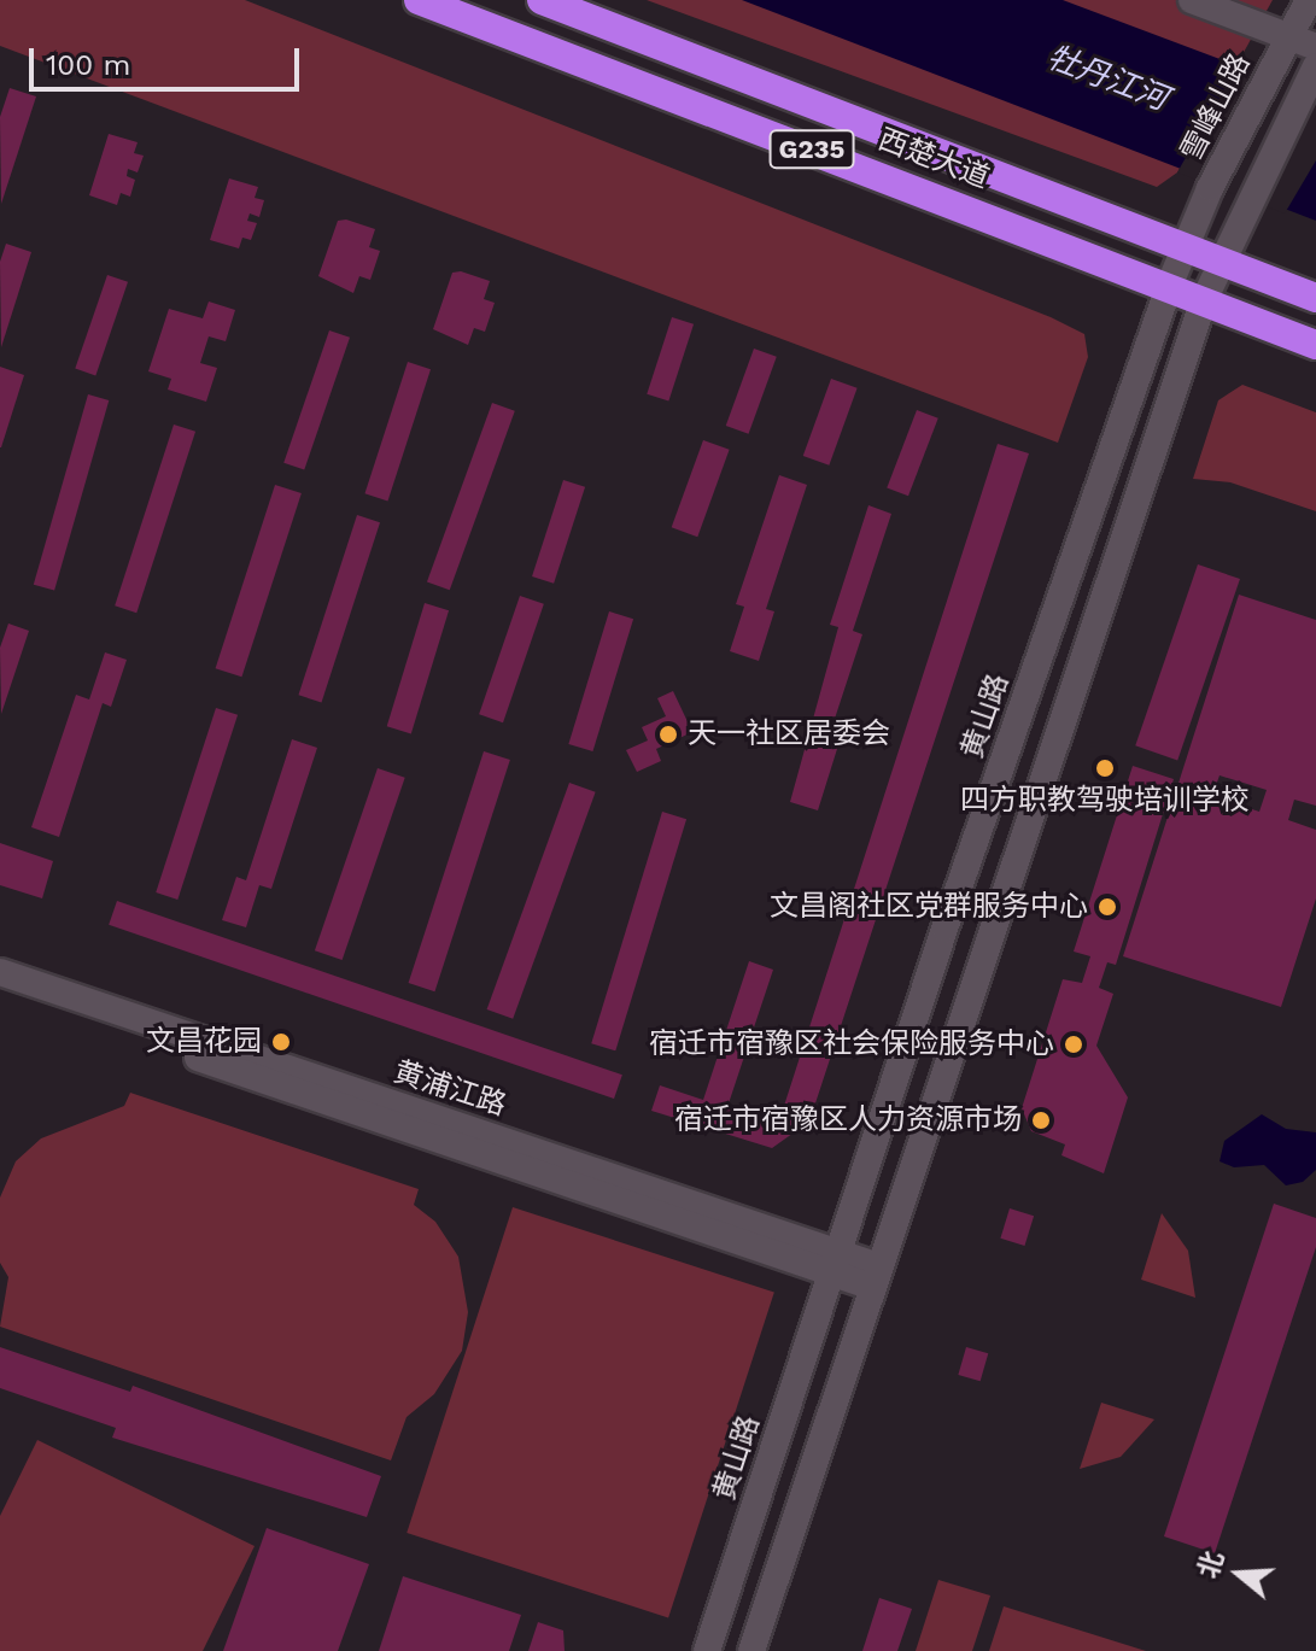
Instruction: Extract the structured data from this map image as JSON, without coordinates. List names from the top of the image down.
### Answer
{
  "streets": {
    "highway": ["G235", "西楚大道"],
    "main road": ["雪峰山路", "黄山路", "黄浦江路"]
  },
  "crossings": [
    ["雪峰山路", "G235"],
    ["雪峰山路", "西楚大道"],
    ["雪峰山路", "黄山路"],
    ["G235", "西楚大道"],
    ["G235", "黄山路"],
    ["西楚大道", "黄山路"],
    ["黄山路", "黄浦江路"]
  ],
  "water": ["牡丹江河"],
  "places": [
    "天一社区居委会",
    "四方职教驾驶培训学校",
    "文昌阁社区党群服务中心",
    "文昌花园",
    "宿迁市宿豫区社会保险服务中心",
    "宿迁市宿豫区人力资源市场"
  ],
  "scale_bar": "100 m",
  "north": "left"
}
